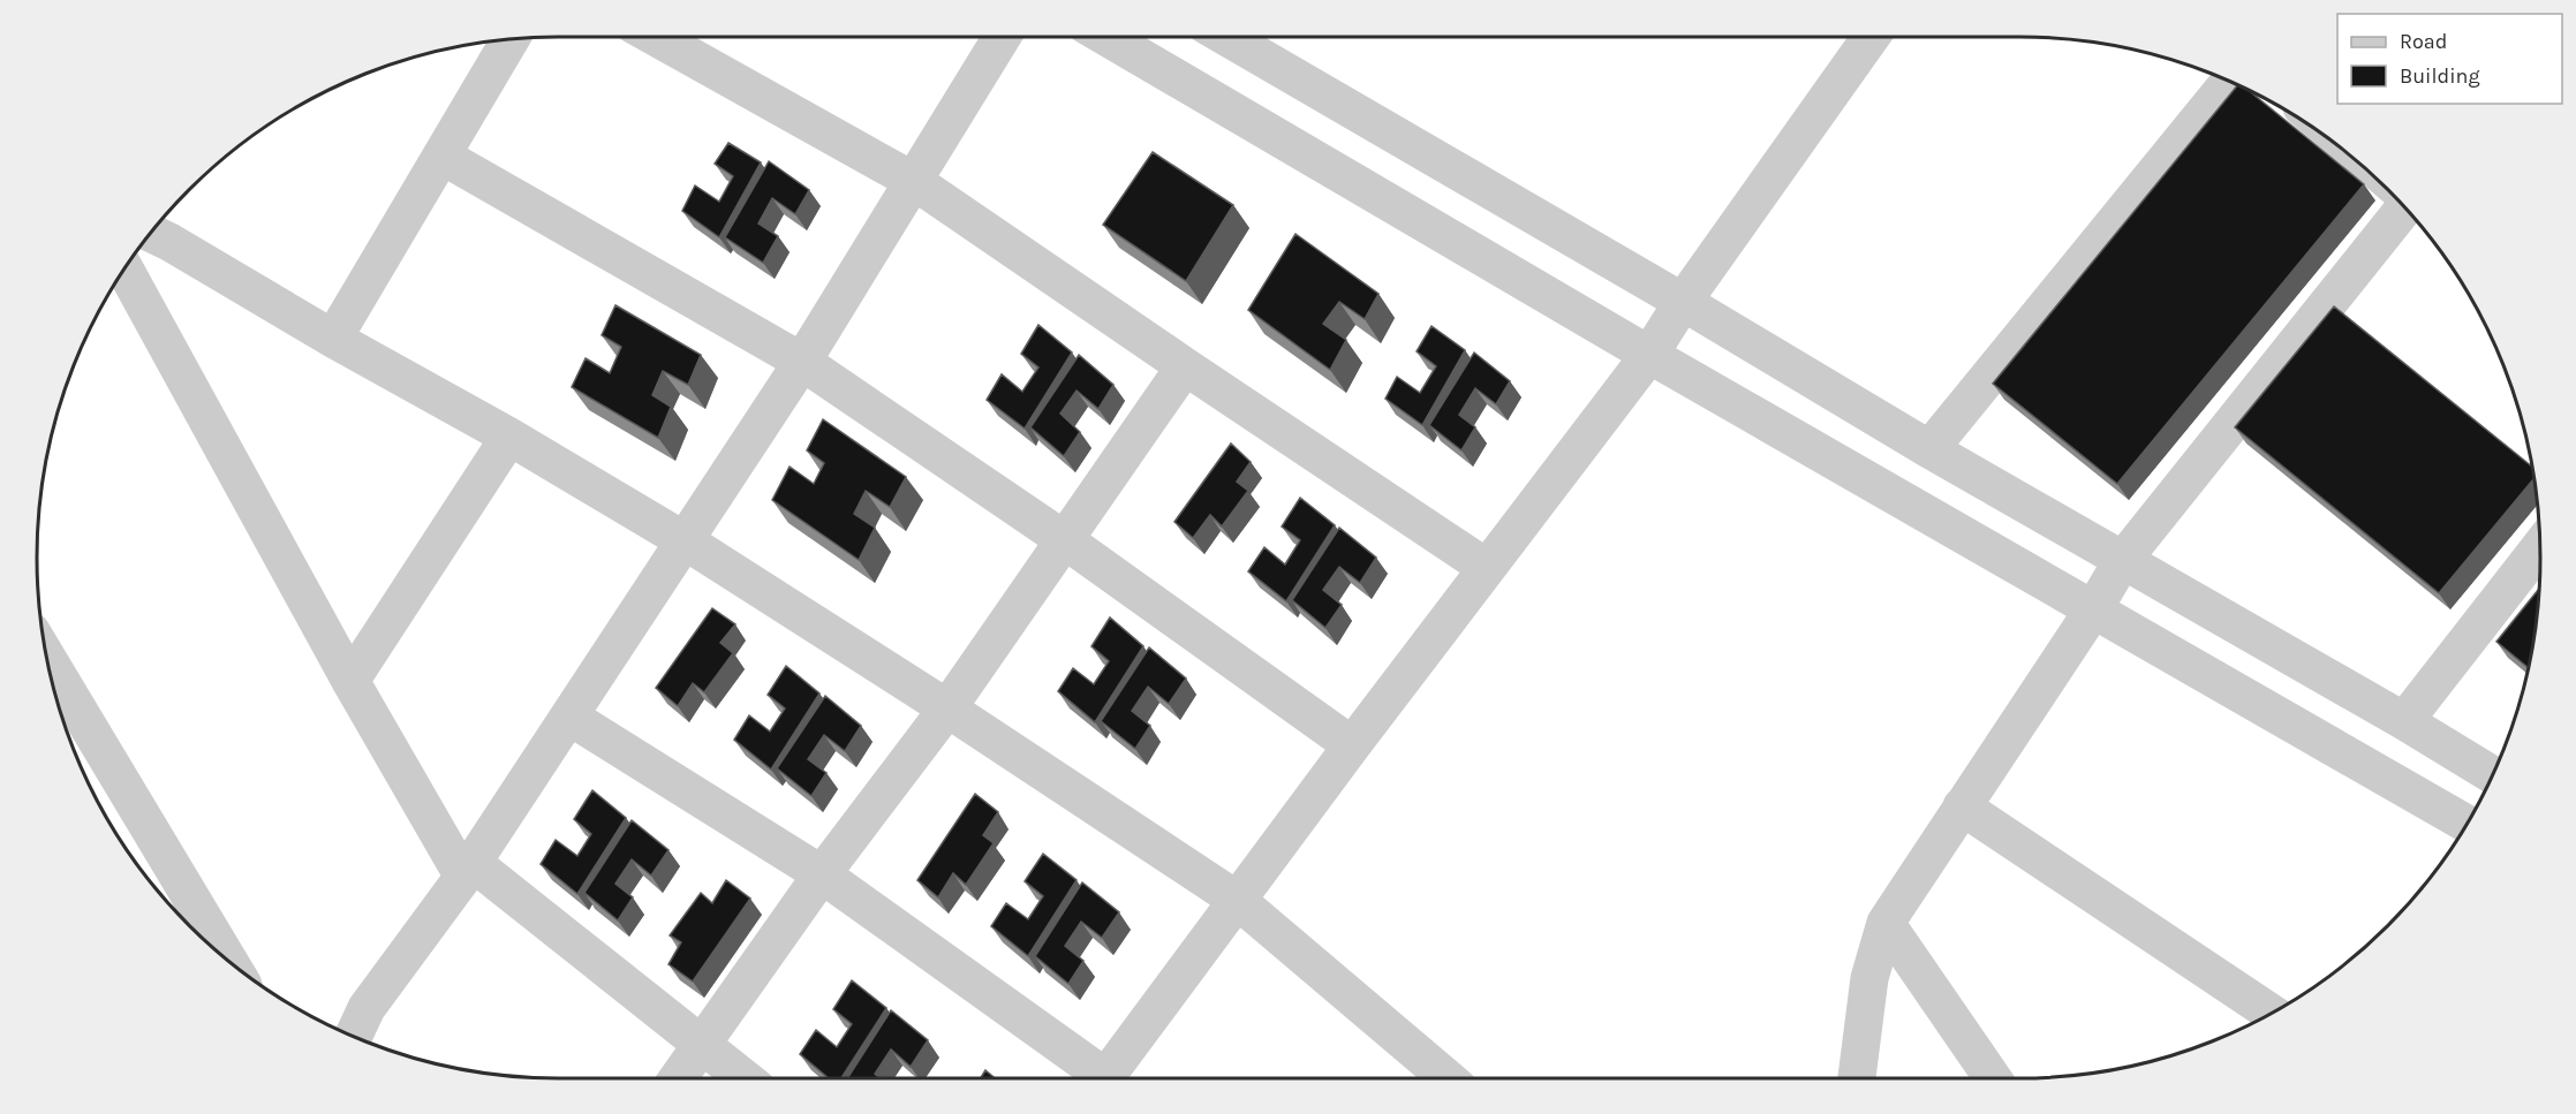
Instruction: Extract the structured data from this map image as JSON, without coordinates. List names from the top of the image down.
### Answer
{
  "legend": ["Road", "Building"]
}
